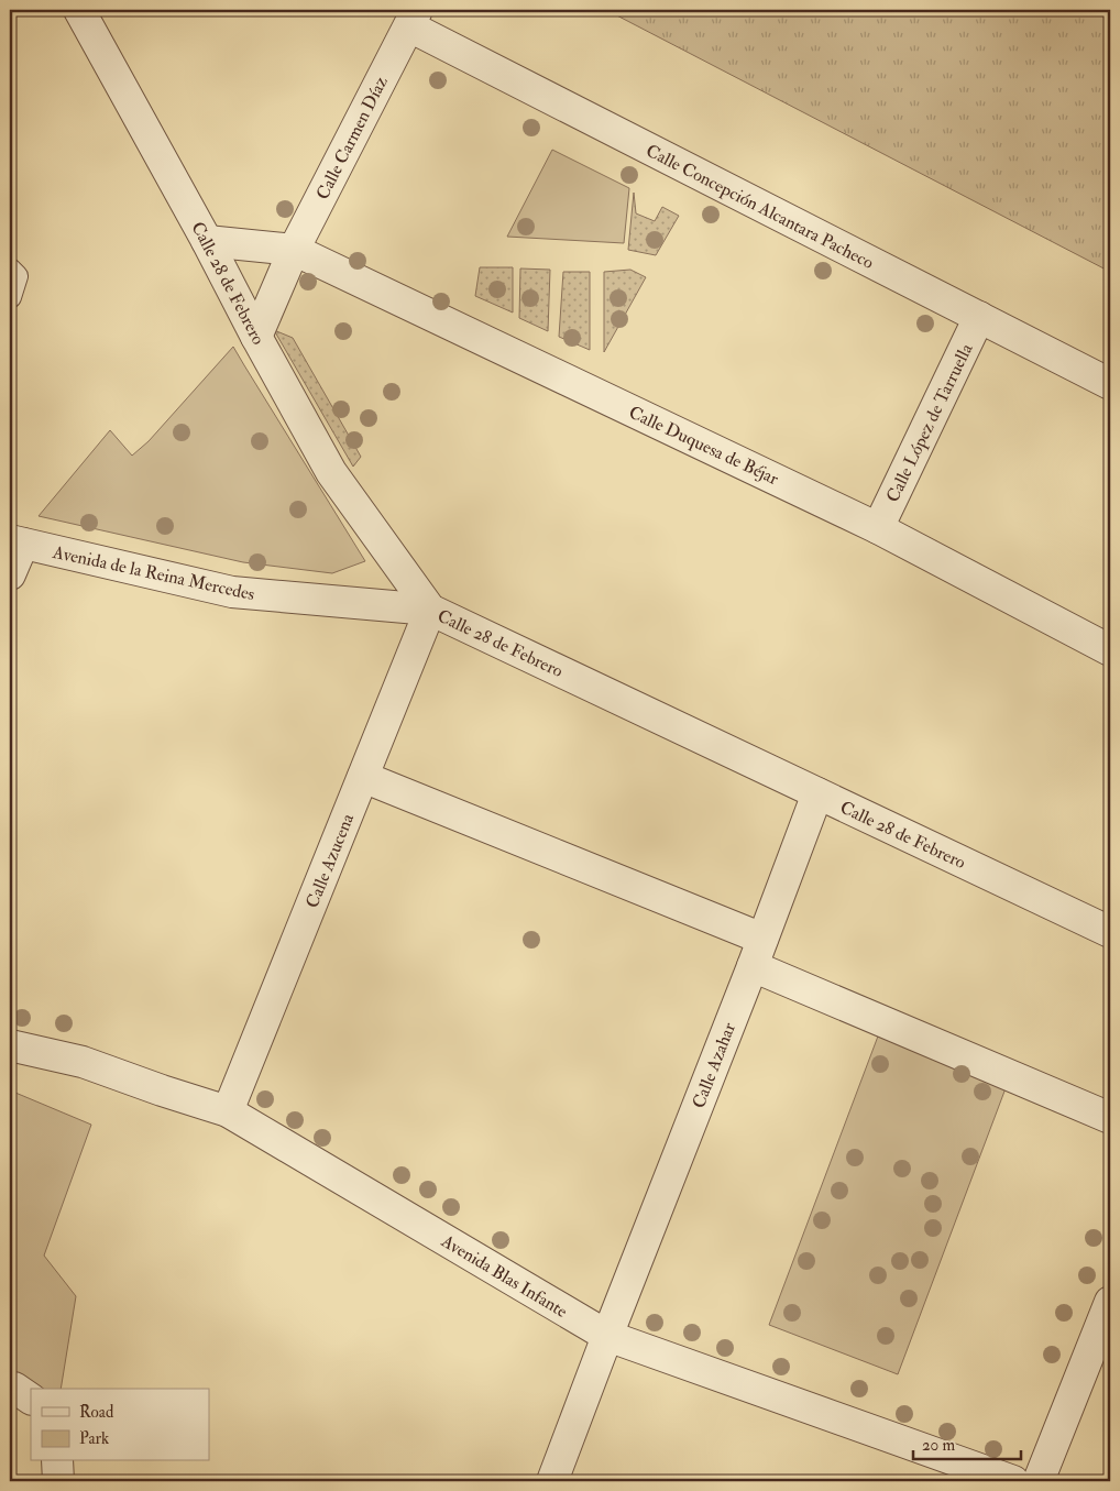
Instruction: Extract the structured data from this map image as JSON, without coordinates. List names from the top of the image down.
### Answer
{
  "streets": {
    "street": [
      "Calle Carmen Díaz",
      "Calle Concepción Alcantara Pacheco",
      "Calle 28 de Febrero",
      "Calle López de Tarruella",
      "Calle Duquesa de Béjar",
      "Avenida de la Reina Mercedes",
      "Calle Azucena",
      "Calle Azahar",
      "Avenida Blas Infante"
    ]
  },
  "crossings": [
    ["Calle Carmen Díaz", "Calle Concepción Alcantara Pacheco"],
    ["Calle Carmen Díaz", "Calle 28 de Febrero"],
    ["Calle Carmen Díaz", "Calle Duquesa de Béjar"],
    ["Calle Concepción Alcantara Pacheco", "Calle López de Tarruella"],
    ["Calle 28 de Febrero", "Calle Duquesa de Béjar"],
    ["Calle 28 de Febrero", "Avenida de la Reina Mercedes"],
    ["Calle 28 de Febrero", "Calle Azucena"],
    ["Calle 28 de Febrero", "Calle Azahar"],
    ["Calle López de Tarruella", "Calle Duquesa de Béjar"],
    ["Avenida de la Reina Mercedes", "Calle Azucena"],
    ["Calle Azucena", "Avenida Blas Infante"],
    ["Calle Azahar", "Avenida Blas Infante"]
  ],
  "legend": ["Road", "Park"],
  "scale_bar": "20 m"
}
